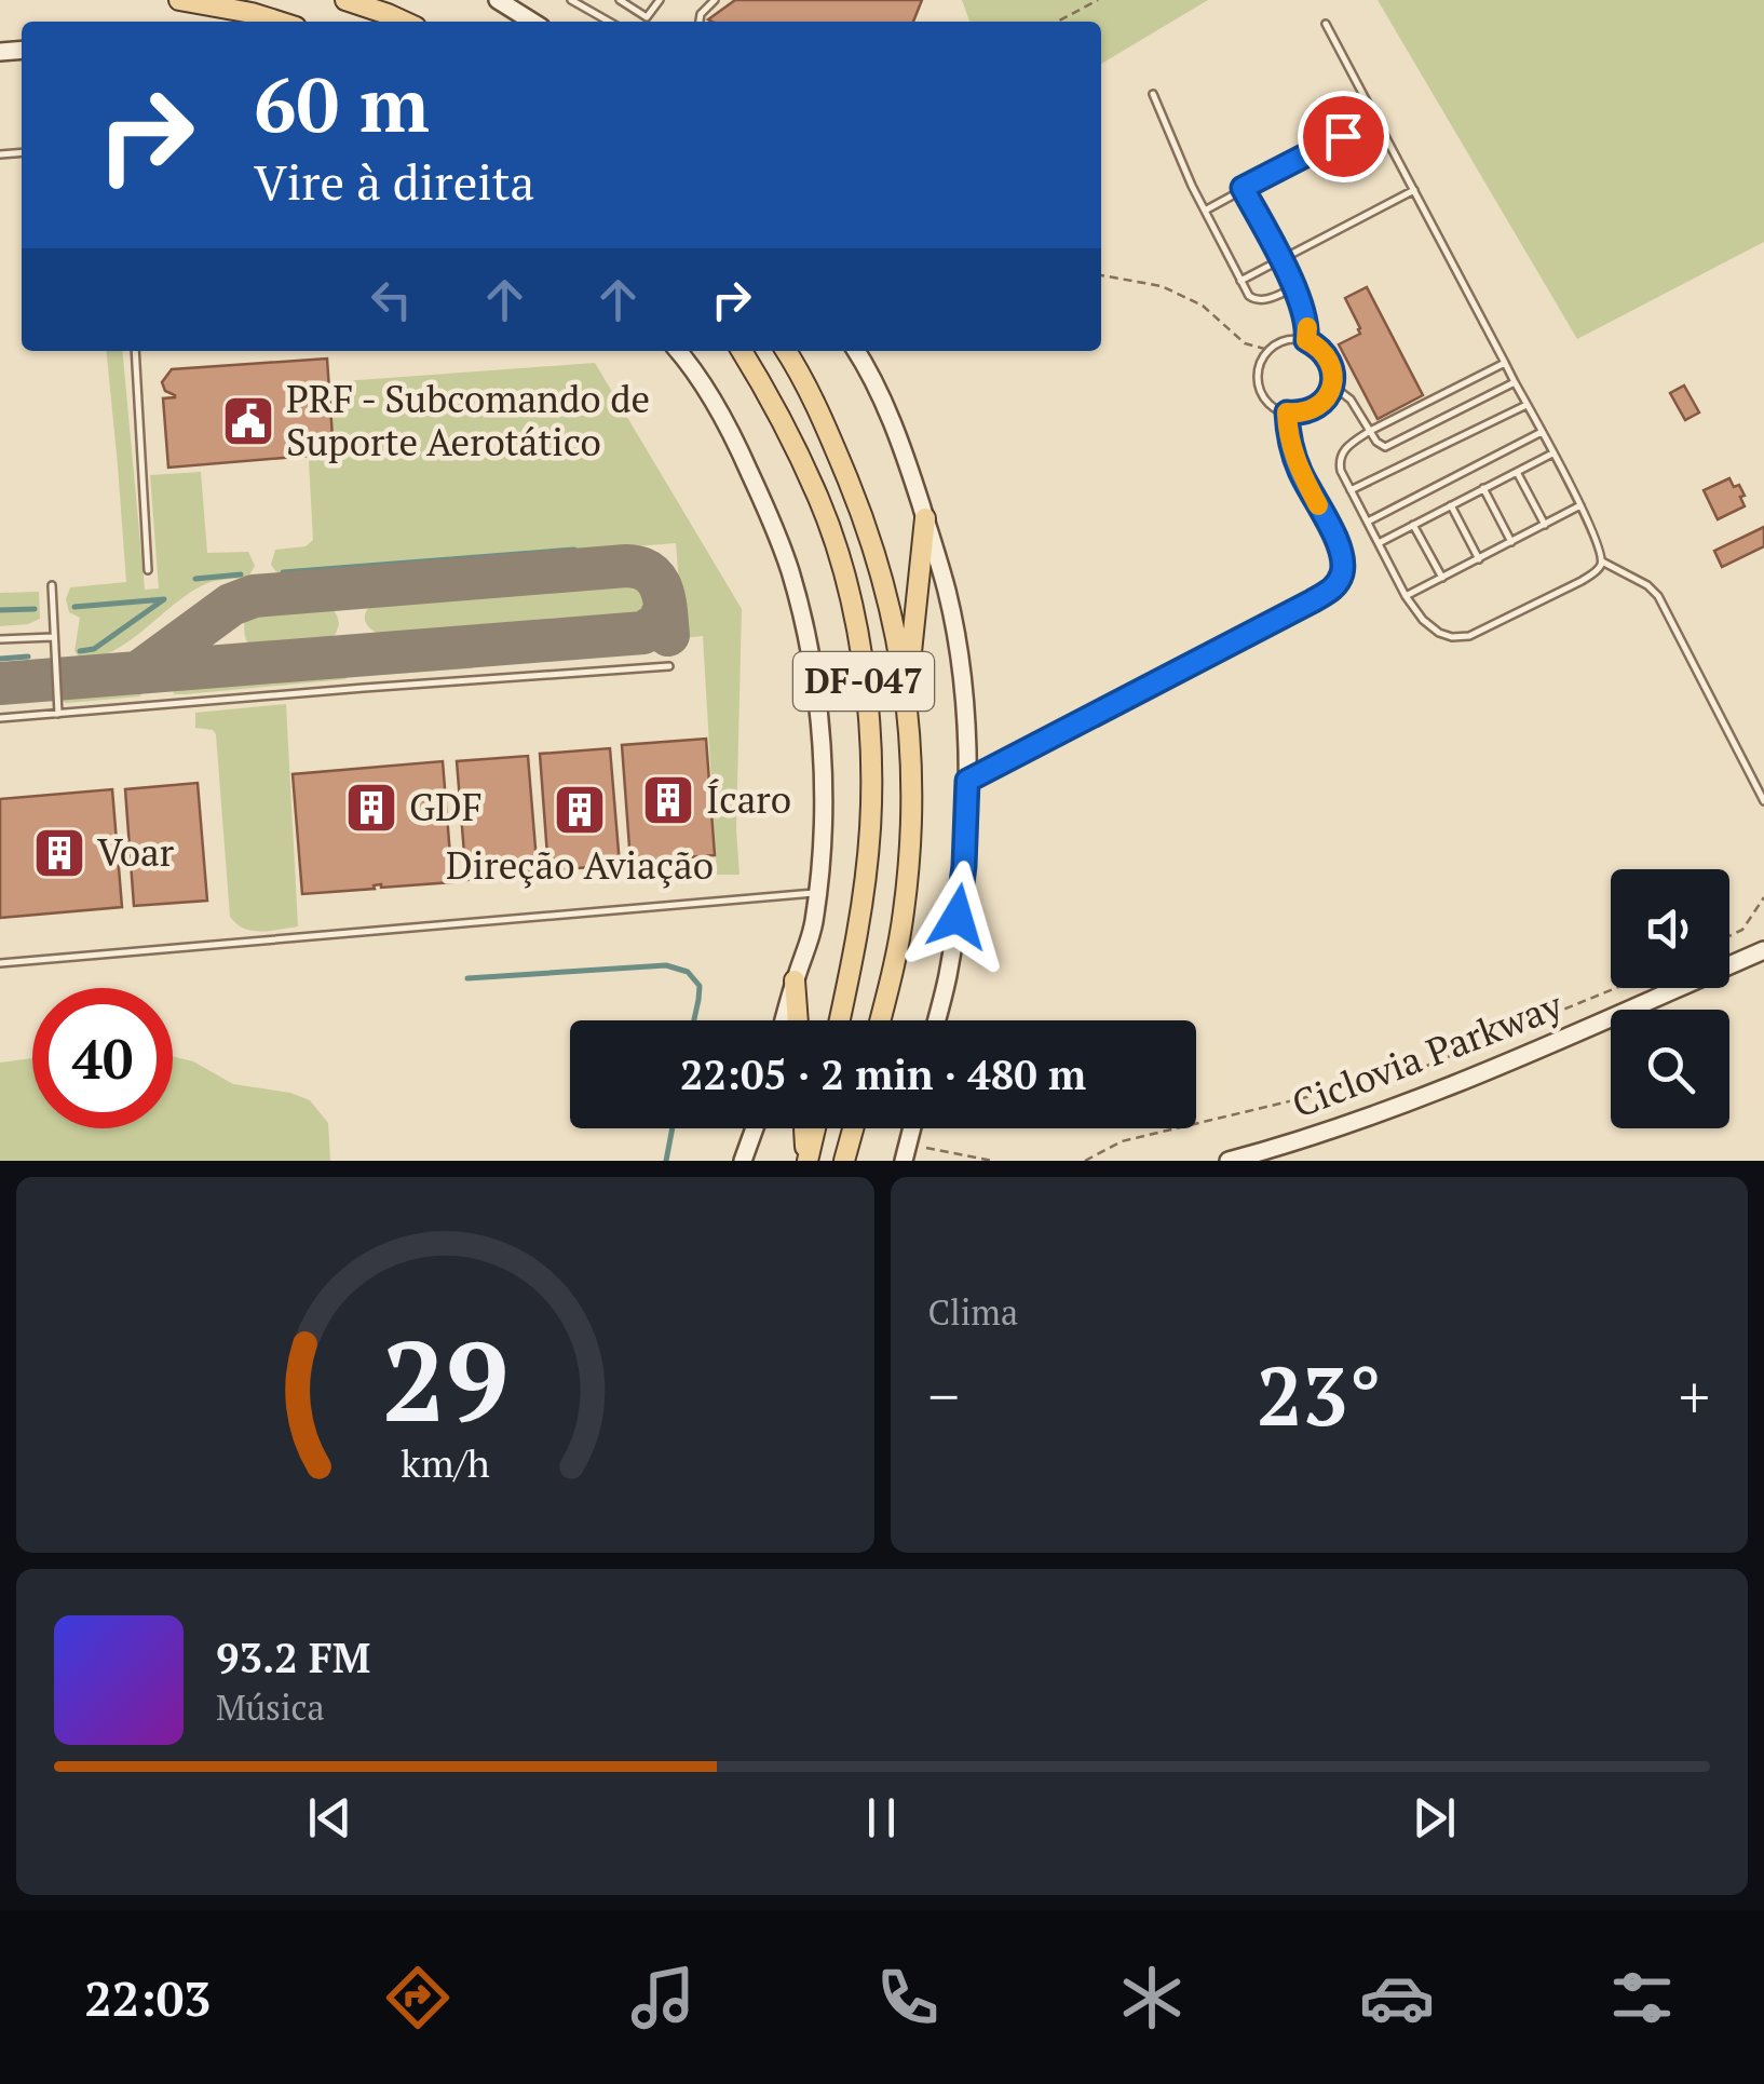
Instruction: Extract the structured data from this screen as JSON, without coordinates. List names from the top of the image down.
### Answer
{
  "streets": {
    "main road": ["DF-047"],
    "street": ["Ciclovia Parkway"]
  },
  "places": {
    "public building": ["PRF - Subcomando de Suporte Aerotático"],
    "building": [
      "Ícaro",
      "GDF",
      "Direção Aviação",
      "Voar"
    ]
  },
  "page": {
    "turn": ["60 m", "Vire à direita"],
    "limit": "40",
    "trip": "22:05 · 2 min · 480 m",
    "tile": "Clima",
    "heat": ["−", "23°", "+"],
    "song": ["93.2 FM", "Música"],
    "tabs": "22:03",
    "gauge": ["29", "km/h"]
  }
}
